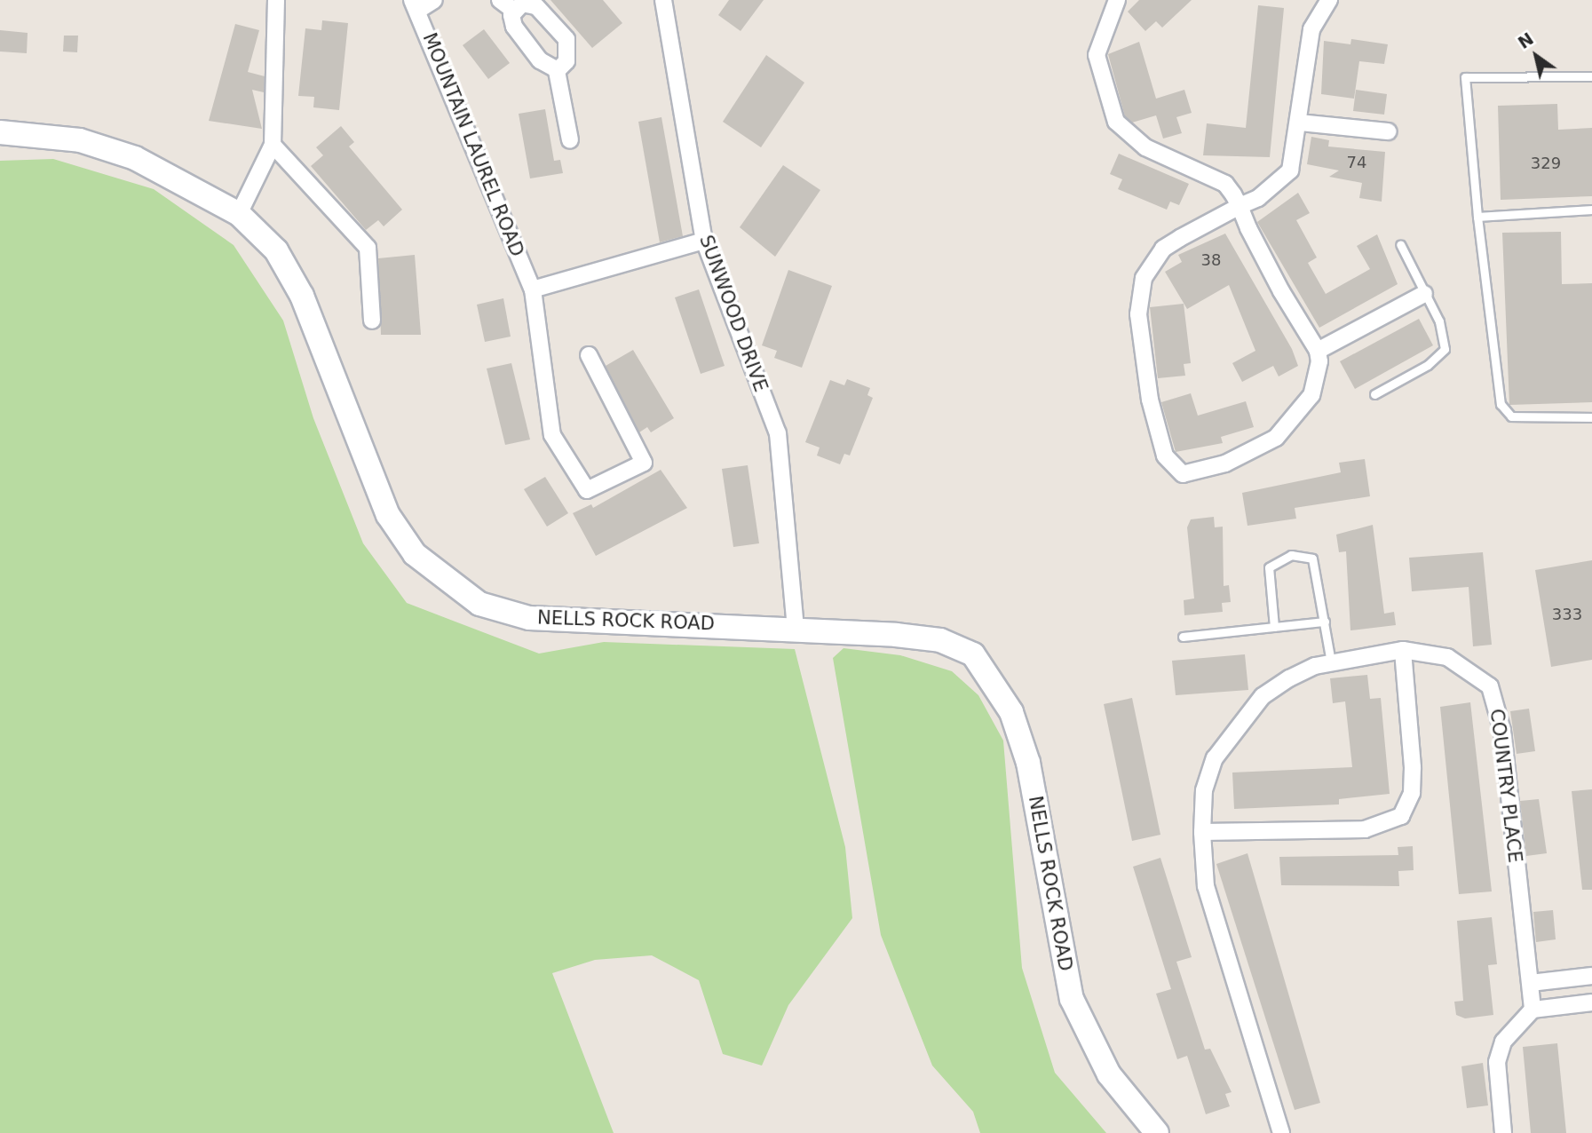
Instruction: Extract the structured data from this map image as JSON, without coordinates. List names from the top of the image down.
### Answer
{
  "streets": {
    "main road": ["NELLS ROCK ROAD"],
    "street": ["MOUNTAIN LAUREL ROAD", "SUNWOOD DRIVE", "COUNTRY PLACE"]
  },
  "crossings": [
    ["SUNWOOD DRIVE", "NELLS ROCK ROAD"]
  ],
  "house_numbers": [
    "74",
    "329",
    "38",
    "333"
  ],
  "north": "top left"
}
